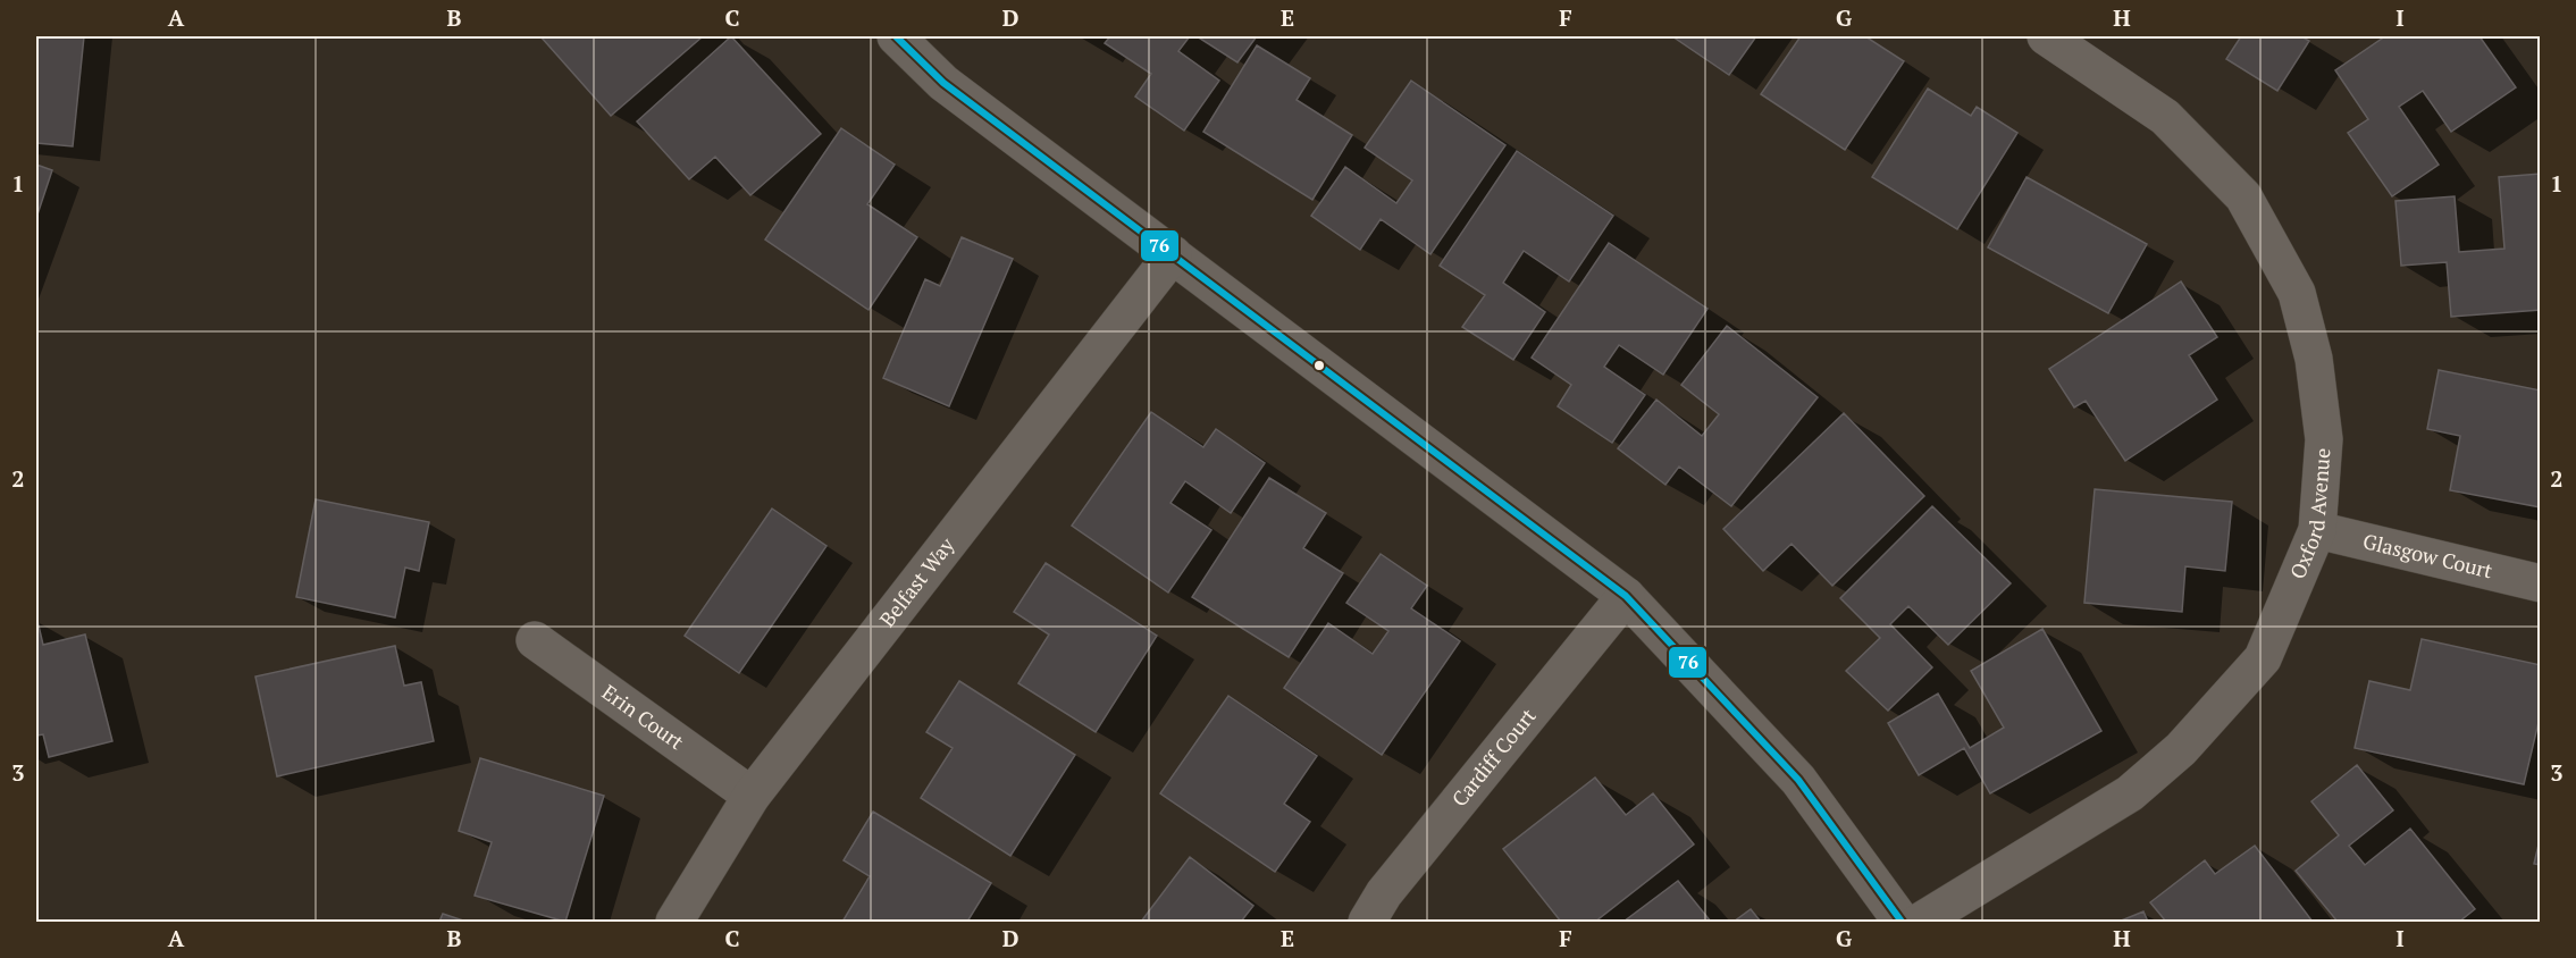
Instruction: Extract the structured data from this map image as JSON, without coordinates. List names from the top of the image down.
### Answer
{
  "streets": {
    "street": [
      "Oxford Avenue",
      "Glasgow Court",
      "Belfast Way",
      "Erin Court",
      "Cardiff Court"
    ]
  },
  "crossings": [
    ["Oxford Avenue", "Glasgow Court"],
    ["Belfast Way", "Erin Court"]
  ],
  "lines": ["transit line 76"],
  "grid": {
    "columns": [
      "A",
      "B",
      "C",
      "D",
      "E",
      "F",
      "G",
      "H",
      "I"
    ],
    "rows": ["1", "2", "3"]
  }
}
